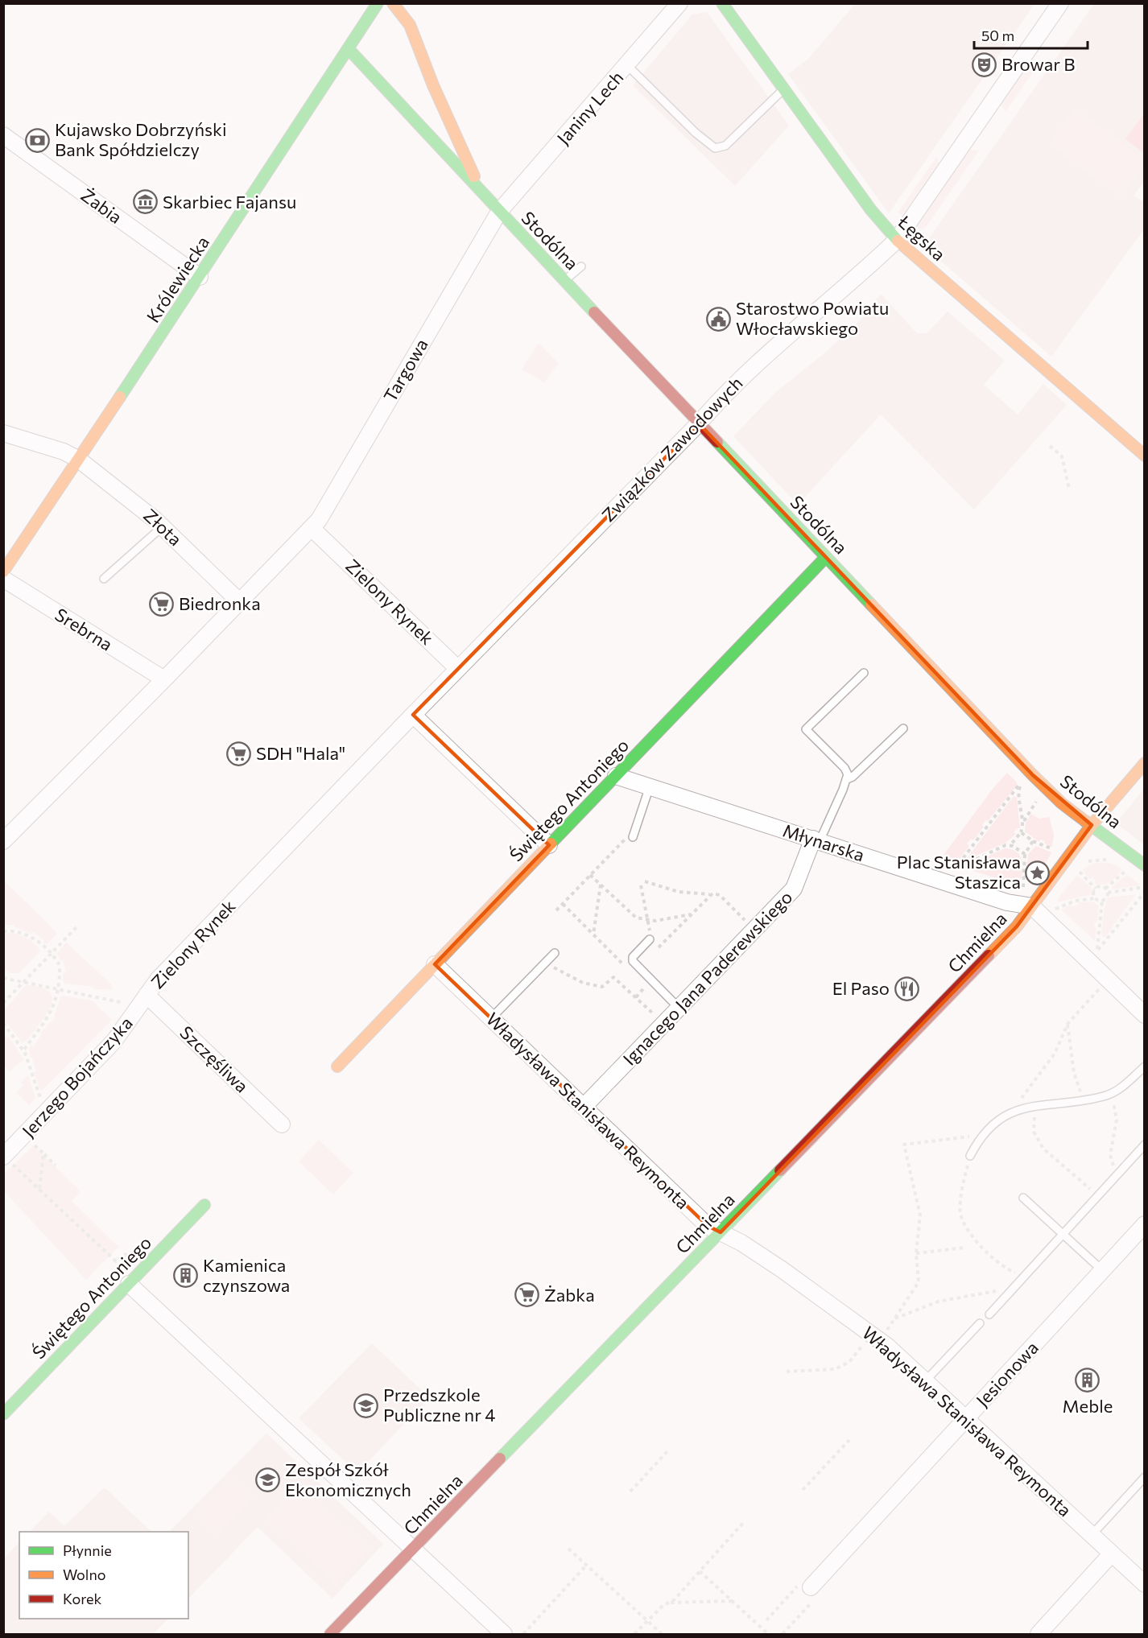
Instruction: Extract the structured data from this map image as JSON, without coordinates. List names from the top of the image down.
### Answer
{
  "streets": {
    "street": [
      "Janiny Lech",
      "Żabia",
      "Łęgska",
      "Stodólna",
      "Królewiecka",
      "Targowa",
      "Związków Zawodowych",
      "Złota",
      "Zielony Rynek",
      "Srebrna",
      "Świętego Antoniego",
      "Młynarska",
      "Chmielna",
      "Ignacego Jana Paderewskiego",
      "Szczęśliwa",
      "Jerzego Bojańczyka",
      "Władysława Stanisława Reymonta",
      "Jesionowa"
    ]
  },
  "crossings": [
    ["Janiny Lech", "Stodólna"],
    ["Janiny Lech", "Targowa"],
    ["Żabia", "Królewiecka"],
    ["Łęgska", "Związków Zawodowych"],
    ["Stodólna", "Królewiecka"],
    ["Stodólna", "Targowa"],
    ["Stodólna", "Związków Zawodowych"],
    ["Stodólna", "Świętego Antoniego"],
    ["Stodólna", "Chmielna"],
    ["Królewiecka", "Złota"],
    ["Targowa", "Zielony Rynek"],
    ["Związków Zawodowych", "Zielony Rynek"],
    ["Zielony Rynek", "Szczęśliwa"],
    ["Zielony Rynek", "Jerzego Bojańczyka"],
    ["Świętego Antoniego", "Młynarska"],
    ["Świętego Antoniego", "Władysława Stanisława Reymonta"],
    ["Młynarska", "Chmielna"],
    ["Młynarska", "Ignacego Jana Paderewskiego"],
    ["Chmielna", "Władysława Stanisława Reymonta"],
    ["Ignacego Jana Paderewskiego", "Władysława Stanisława Reymonta"],
    ["Szczęśliwa", "Jerzego Bojańczyka"],
    ["Władysława Stanisława Reymonta", "Jesionowa"]
  ],
  "places": {
    "theatre": ["Browar B"],
    "bank": ["Kujawsko Dobrzyński Bank Spółdzielczy"],
    "museum": ["Skarbiec Fajansu"],
    "public building": ["Starostwo Powiatu Włocławskiego"],
    "supermarket": ["Biedronka", "SDH \"Hala\"", "Żabka"],
    "place": ["Plac Stanisława Staszica"],
    "restaurant": ["El Paso"],
    "building": ["Kamienica czynszowa", "Meble"],
    "school or university": ["Przedszkole Publiczne nr 4", "Zespół Szkół Ekonomicznych"]
  },
  "legend": ["Płynnie", "Wolno", "Korek"],
  "scale_bar": "50 m"
}
